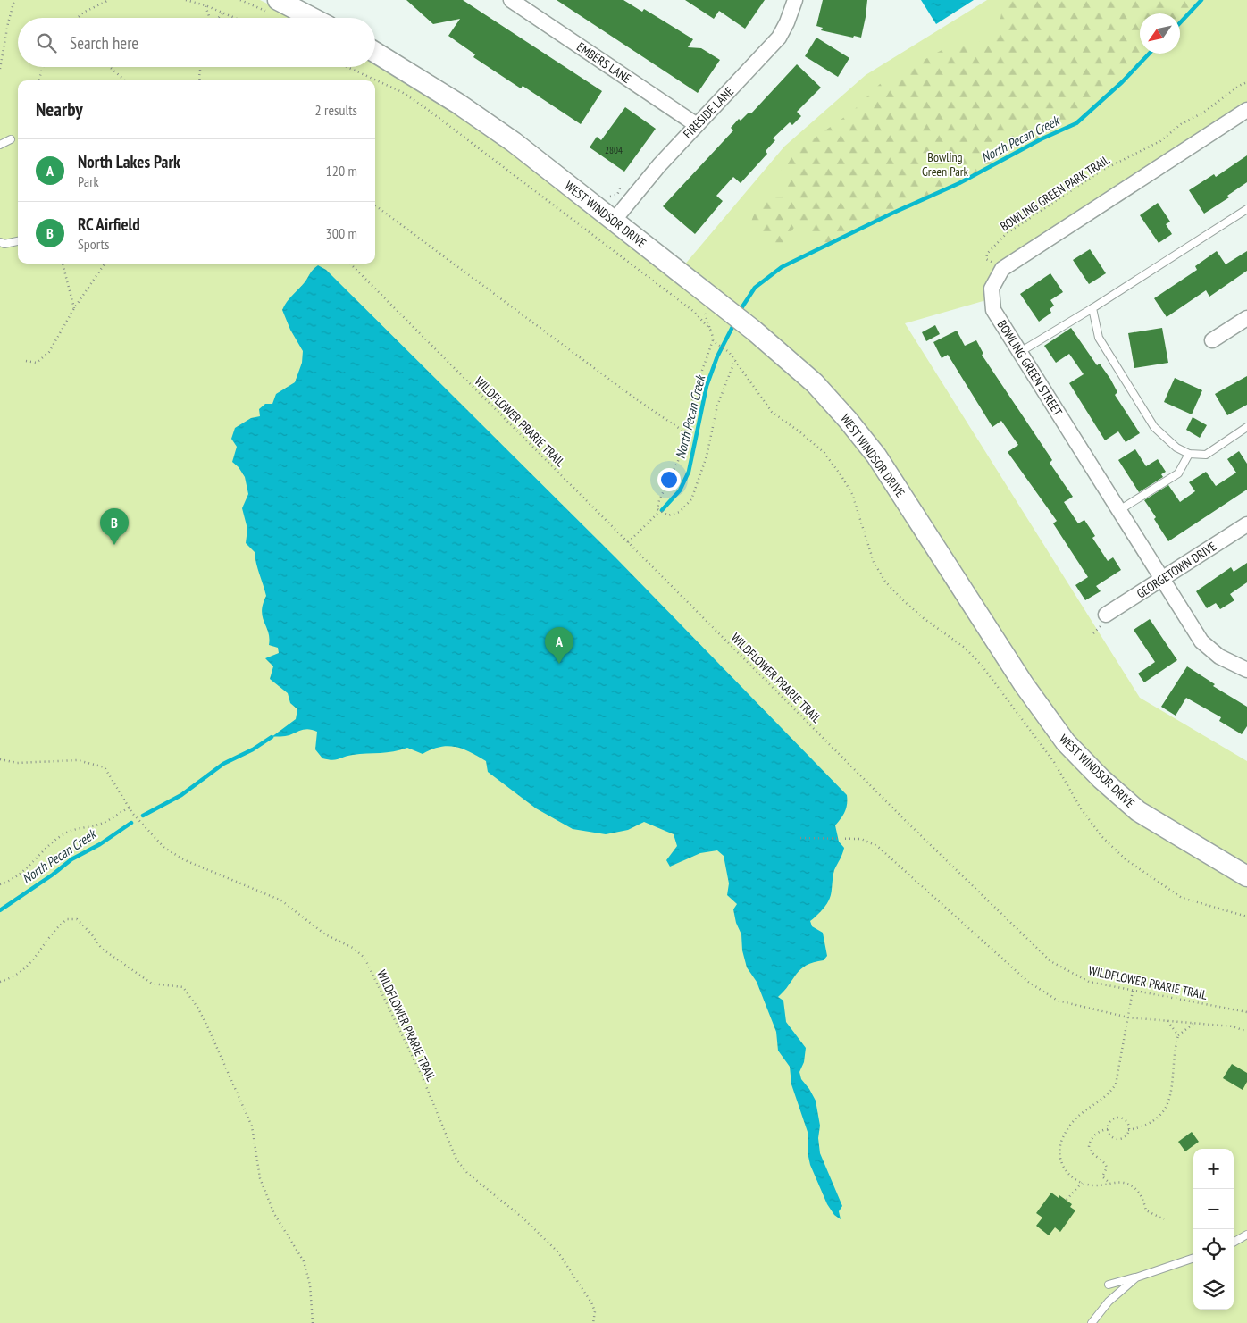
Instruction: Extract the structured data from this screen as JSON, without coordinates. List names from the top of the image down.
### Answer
{
  "streets": {
    "street": [
      "EMBERS LANE",
      "FIRESIDE LANE",
      "WEST WINDSOR DRIVE",
      "BOWLING GREEN STREET",
      "GEORGETOWN DRIVE"
    ],
    "path": ["BOWLING GREEN PARK TRAIL", "WILDFLOWER PRARIE TRAIL"]
  },
  "crossings": [
    ["EMBERS LANE", "FIRESIDE LANE"],
    ["FIRESIDE LANE", "WEST WINDSOR DRIVE"],
    ["BOWLING GREEN PARK TRAIL", "BOWLING GREEN STREET"],
    ["BOWLING GREEN STREET", "GEORGETOWN DRIVE"]
  ],
  "water": ["North Pecan Creek"],
  "parks": ["Bowling Green Park"],
  "house_numbers": ["2804"],
  "north": "bottom left",
  "page": {
    "search": "Search here",
    "heading": ["Nearby", "2 results"],
    "list": [
      {
        "mark": "A",
        "name": "North Lakes Park",
        "note": "Park",
        "value": "120 m"
      },
      {
        "mark": "B",
        "name": "RC Airfield",
        "note": "Sports",
        "value": "300 m"
      }
    ],
    "pins": ["B", "A"],
    "map_buttons": ["+", "−"]
  }
}
